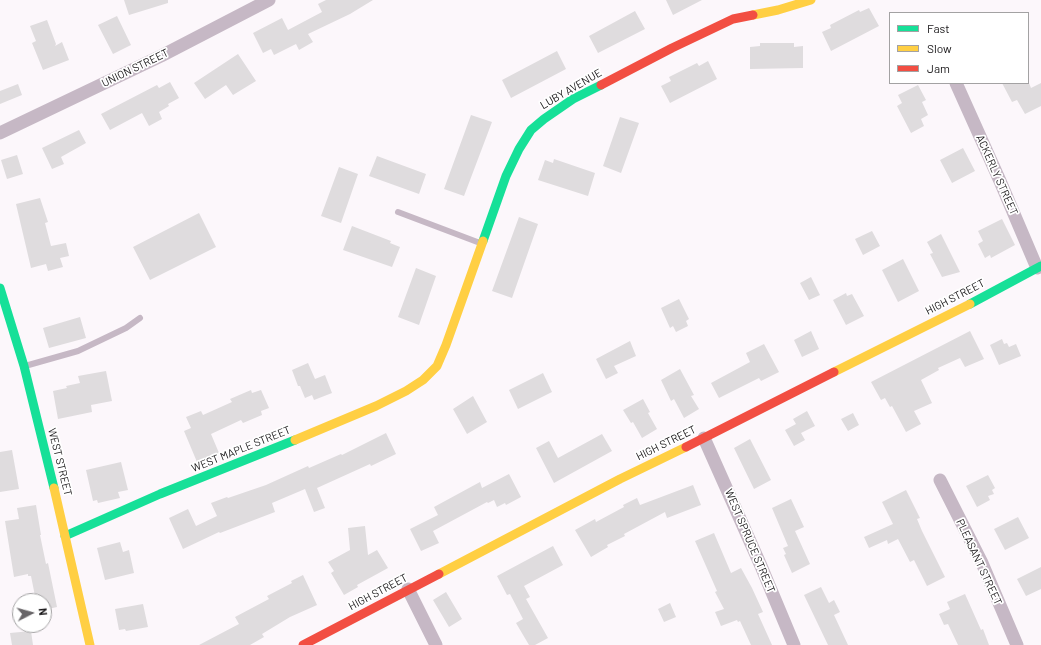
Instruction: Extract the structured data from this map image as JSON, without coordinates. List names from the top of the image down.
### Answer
{
  "streets": {
    "street": [
      "UNION STREET",
      "LUBY AVENUE",
      "ACKERLY STREET",
      "HIGH STREET",
      "WEST MAPLE STREET",
      "WEST STREET",
      "WEST SPRUCE STREET",
      "PLEASANT STREET"
    ]
  },
  "crossings": [
    ["LUBY AVENUE", "WEST MAPLE STREET"],
    ["ACKERLY STREET", "HIGH STREET"],
    ["HIGH STREET", "WEST SPRUCE STREET"],
    ["WEST MAPLE STREET", "WEST STREET"]
  ],
  "legend": ["Fast", "Slow", "Jam"],
  "north": "right"
}
